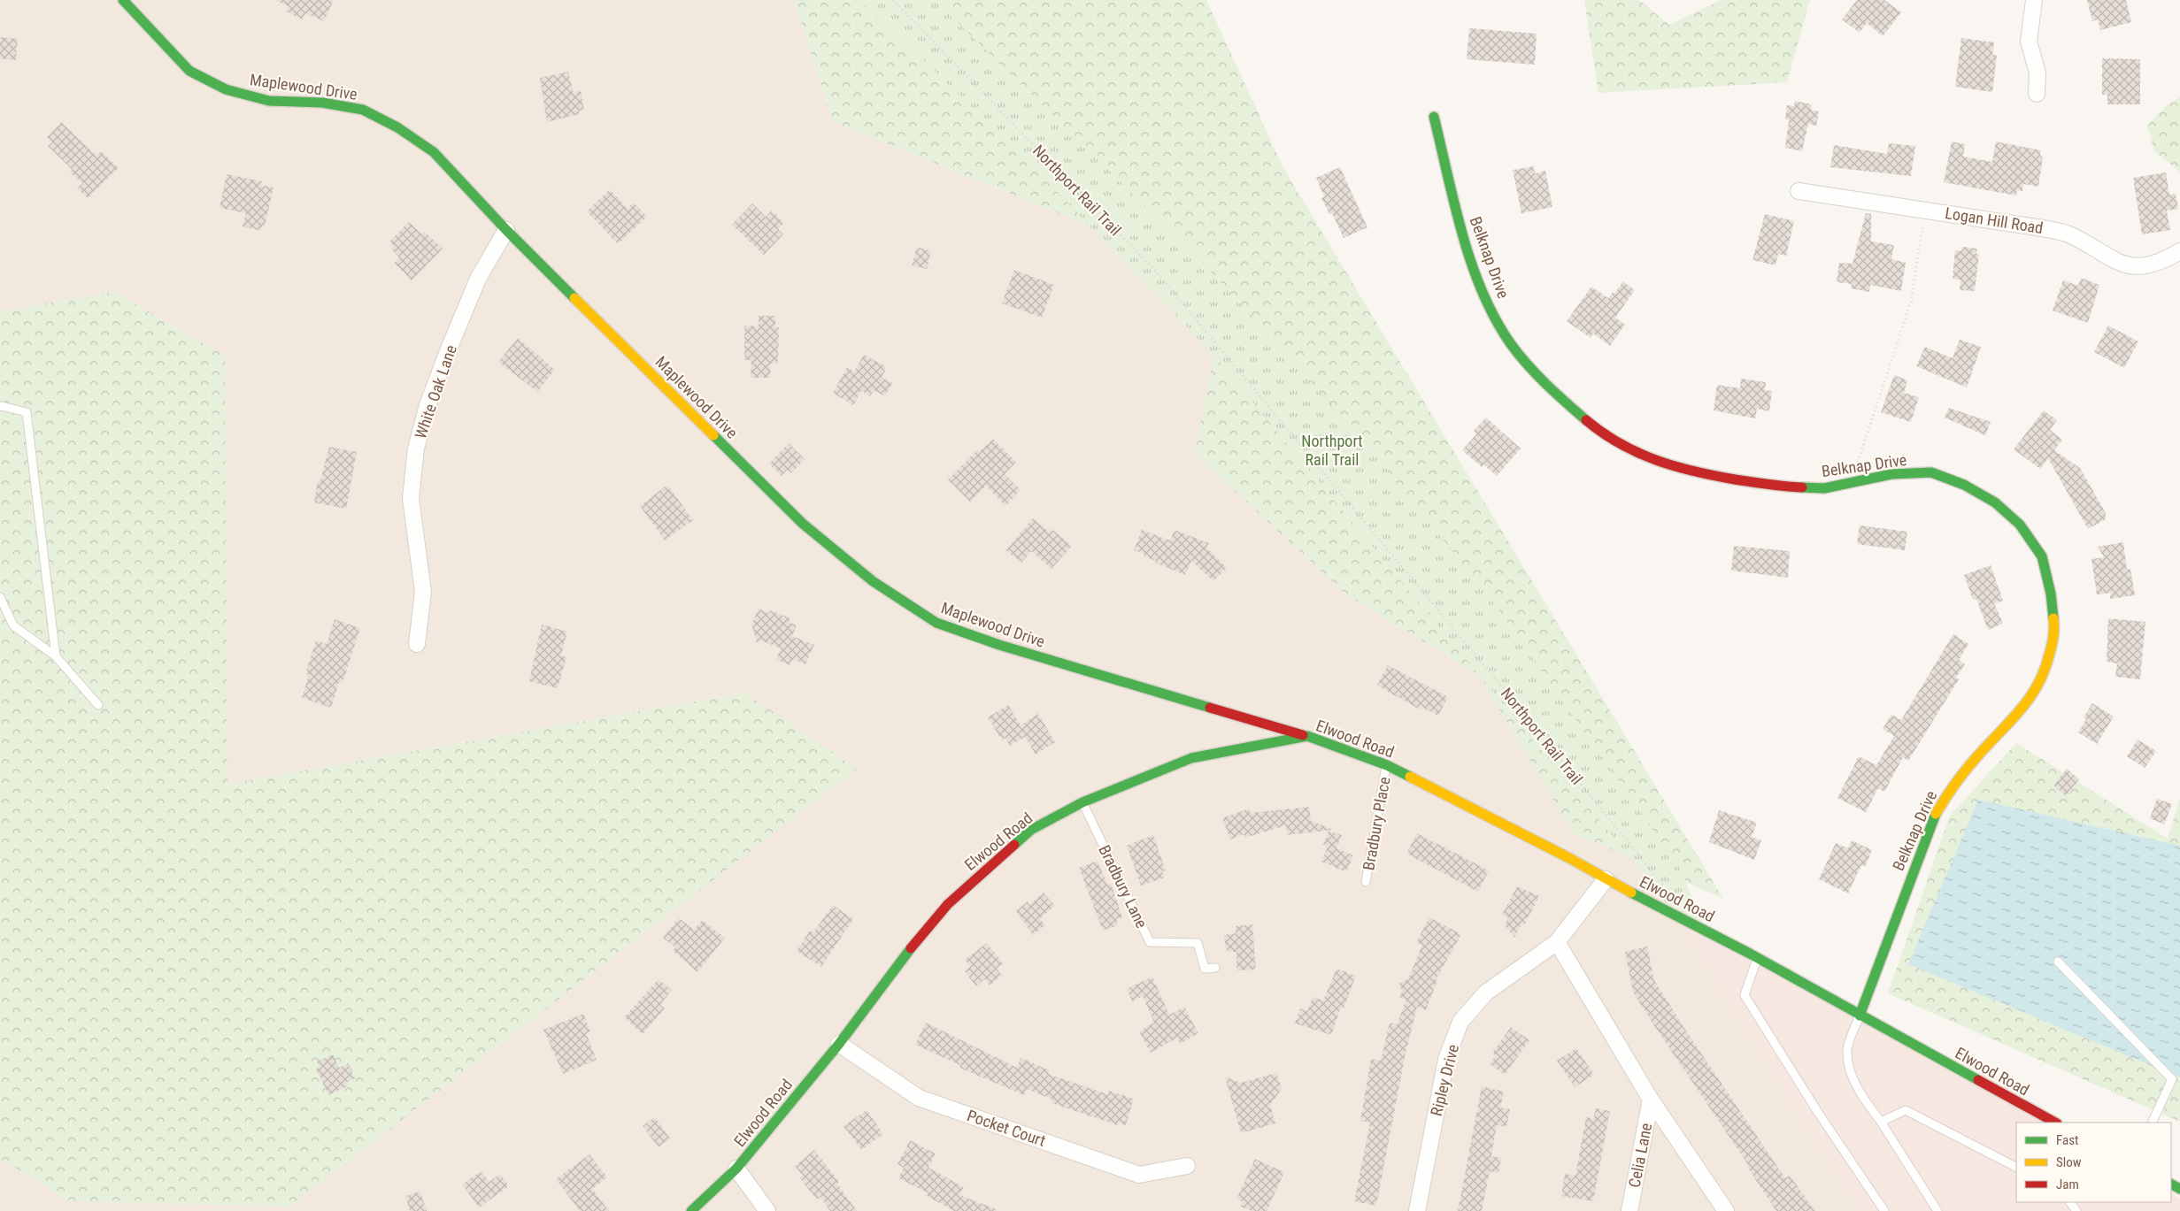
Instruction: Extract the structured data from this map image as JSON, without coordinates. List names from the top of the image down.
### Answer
{
  "streets": {
    "street": [
      "Maplewood Drive",
      "Logan Hill Road",
      "Belknap Drive",
      "White Oak Lane",
      "Elwood Road",
      "Ripley Drive",
      "Pocket Court",
      "Celia Lane"
    ],
    "lane": ["Bradbury Place", "Bradbury Lane"],
    "path": ["Northport Rail Trail"]
  },
  "crossings": [
    ["Maplewood Drive", "White Oak Lane"],
    ["Maplewood Drive", "Elwood Road"],
    ["Belknap Drive", "Elwood Road"],
    ["Elwood Road", "Bradbury Place"],
    ["Elwood Road", "Bradbury Lane"],
    ["Elwood Road", "Ripley Drive"],
    ["Elwood Road", "Pocket Court"]
  ],
  "parks": ["Northport Rail Trail"],
  "legend": ["Fast", "Slow", "Jam"]
}
